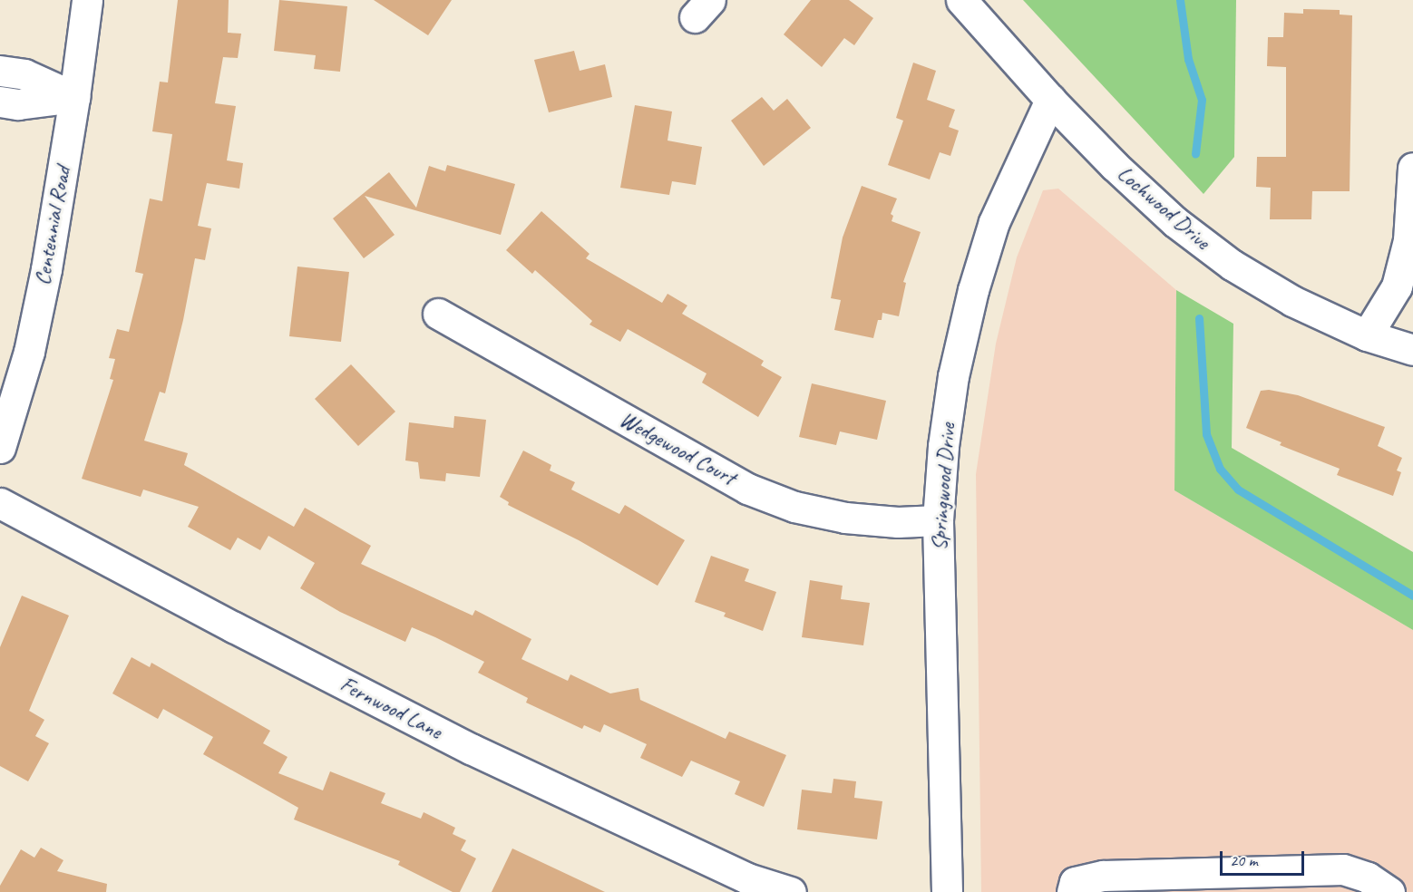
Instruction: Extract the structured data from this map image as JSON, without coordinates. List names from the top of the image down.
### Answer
{
  "streets": {
    "street": [
      "Lochwood Drive",
      "Centennial Road",
      "Wedgewood Court",
      "Springwood Drive",
      "Fernwood Lane"
    ]
  },
  "crossings": [
    ["Lochwood Drive", "Springwood Drive"],
    ["Wedgewood Court", "Springwood Drive"]
  ],
  "scale_bar": "20 m"
}
